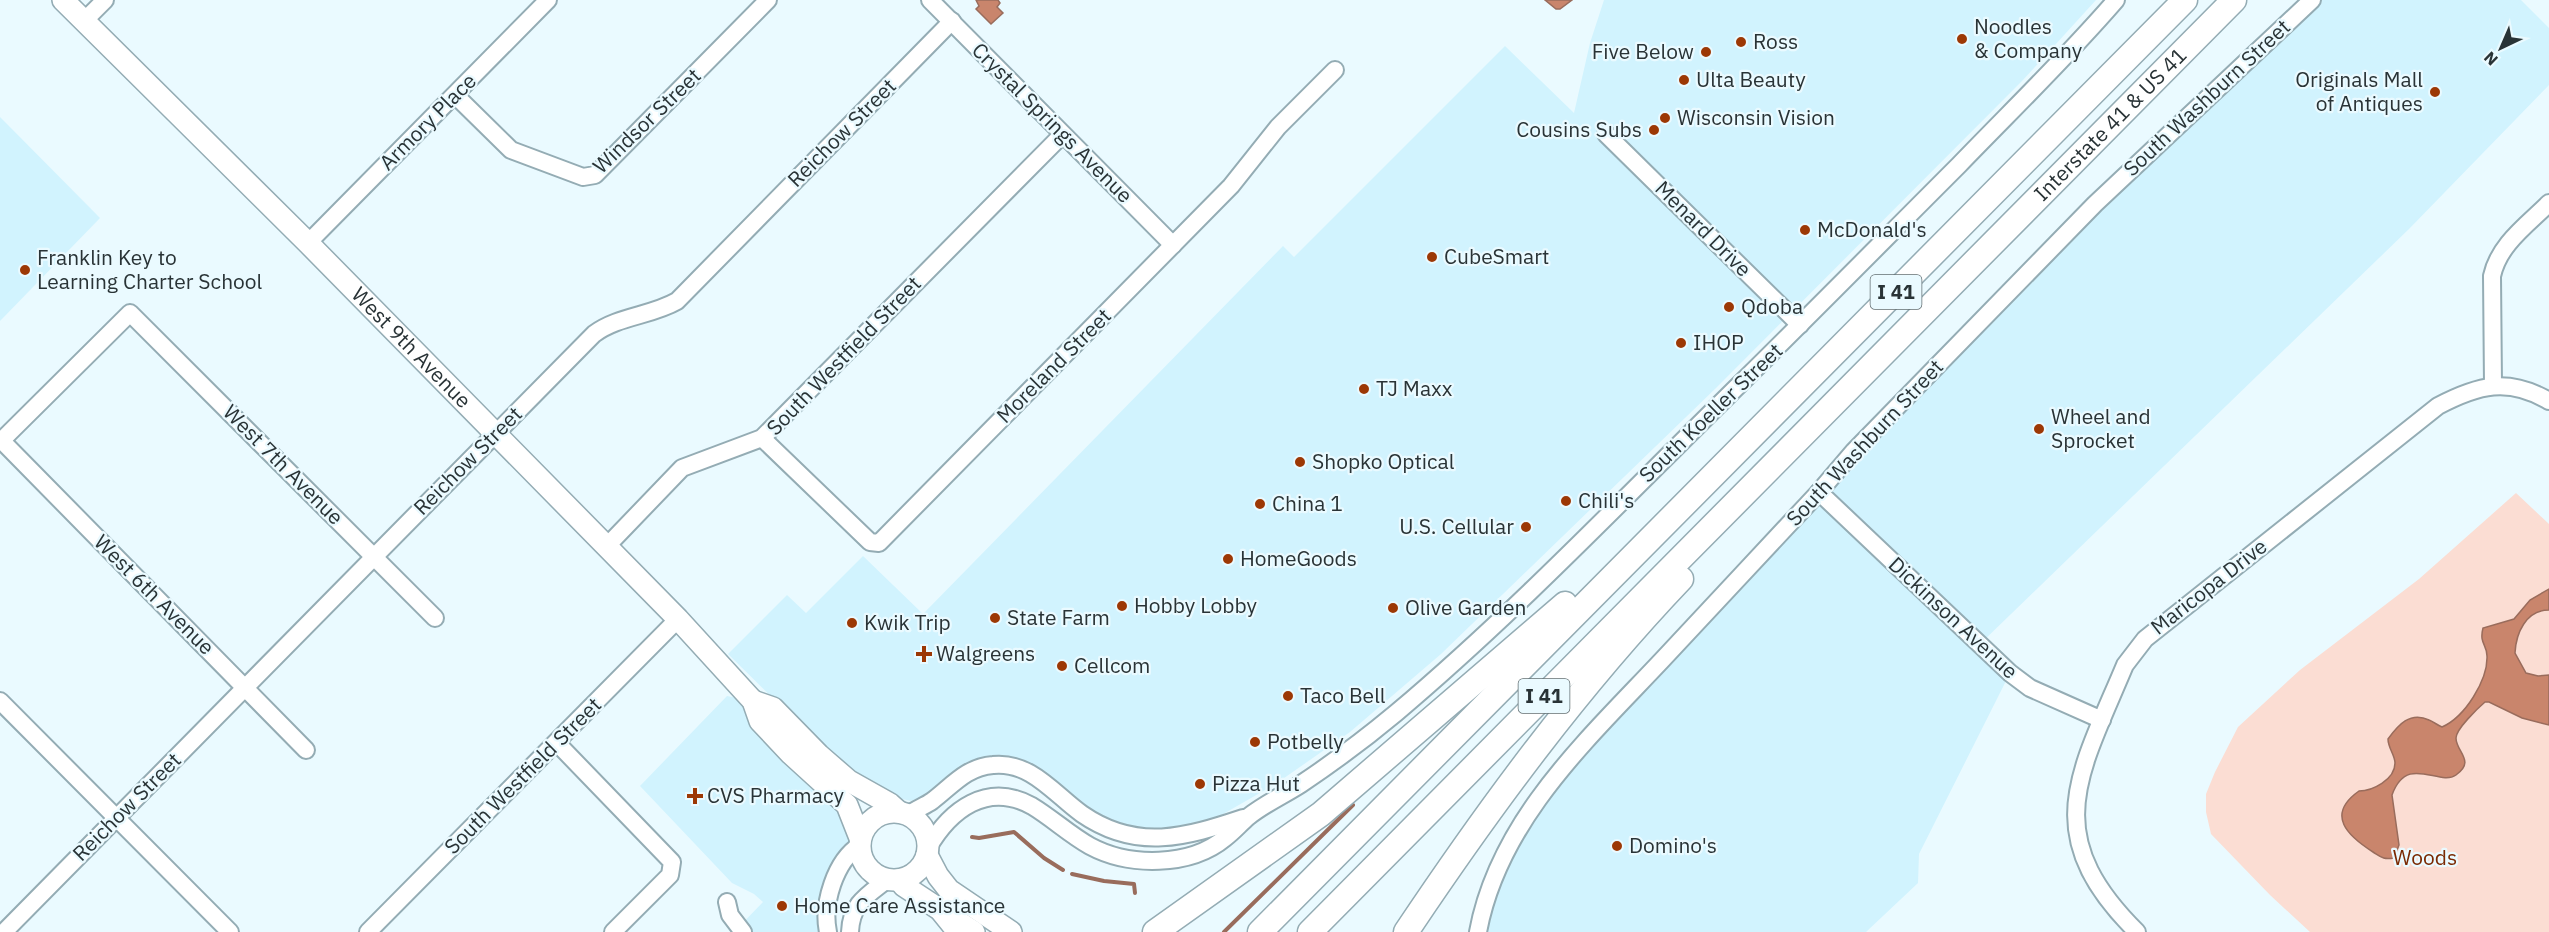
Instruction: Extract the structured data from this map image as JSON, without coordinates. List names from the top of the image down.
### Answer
{
  "streets": {
    "highway": ["Interstate 41 & US 41", "I 41"],
    "main road": ["West 9th Avenue"],
    "street": [
      "South Washburn Street",
      "Windsor Street",
      "Armory Place",
      "Crystal Springs Avenue",
      "Reichow Street",
      "Menard Drive",
      "South Westfield Street",
      "Moreland Street",
      "South Koeller Street",
      "West 7th Avenue",
      "Maricopa Drive",
      "West 6th Avenue",
      "Dickinson Avenue"
    ]
  },
  "crossings": [
    ["South Washburn Street", "Dickinson Avenue"],
    ["Windsor Street", "Armory Place"],
    ["Armory Place", "West 9th Avenue"],
    ["Crystal Springs Avenue", "Reichow Street"],
    ["Crystal Springs Avenue", "South Westfield Street"],
    ["Crystal Springs Avenue", "Moreland Street"],
    ["Interstate 41 & US 41", "I 41"],
    ["Reichow Street", "West 9th Avenue"],
    ["Reichow Street", "West 7th Avenue"],
    ["Reichow Street", "West 6th Avenue"],
    ["Menard Drive", "South Koeller Street"],
    ["West 9th Avenue", "South Westfield Street"],
    ["West 9th Avenue", "South Koeller Street"],
    ["South Westfield Street", "Moreland Street"],
    ["West 7th Avenue", "West 6th Avenue"],
    ["Maricopa Drive", "Dickinson Avenue"]
  ],
  "parks": ["Woods"],
  "places": {
    "other": [
      "Noodles & Company",
      "Ross",
      "Five Below",
      "Ulta Beauty",
      "Originals Mall of Antiques",
      "Wisconsin Vision",
      "Cousins Subs",
      "McDonald's",
      "CubeSmart",
      "Franklin Key to Learning Charter School",
      "Qdoba",
      "IHOP",
      "TJ Maxx",
      "Wheel and Sprocket",
      "Shopko Optical",
      "Chili's",
      "China 1",
      "U.S. Cellular",
      "HomeGoods",
      "Hobby Lobby",
      "Olive Garden",
      "State Farm",
      "Kwik Trip",
      "Cellcom",
      "Taco Bell",
      "Potbelly",
      "Pizza Hut",
      "Domino's",
      "Home Care Assistance"
    ],
    "health": ["Walgreens", "CVS Pharmacy"]
  },
  "north": "bottom left"
}
